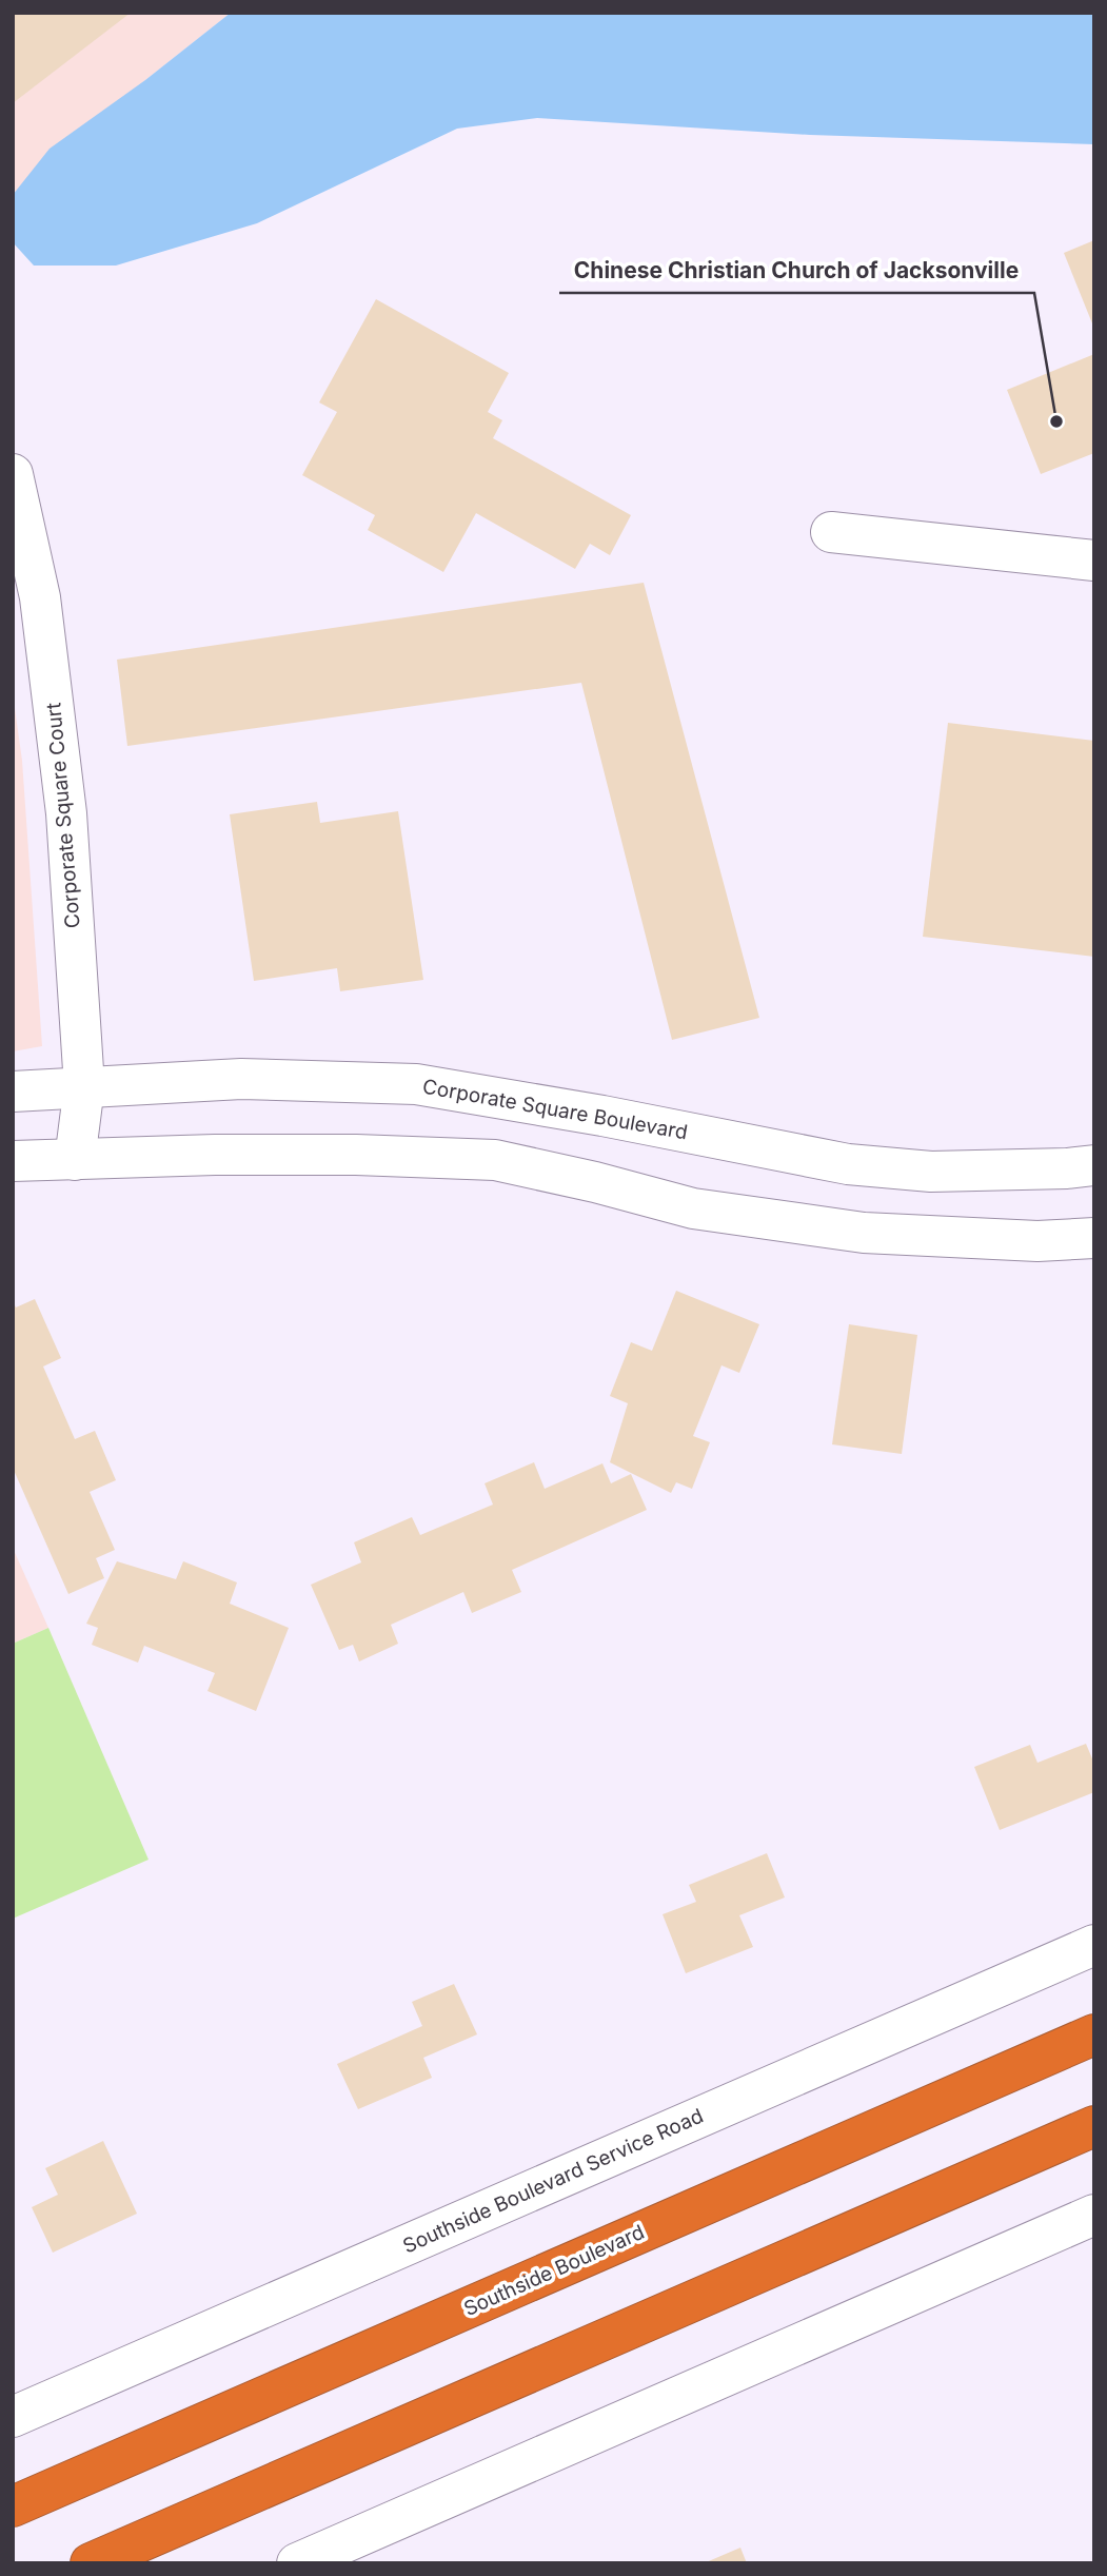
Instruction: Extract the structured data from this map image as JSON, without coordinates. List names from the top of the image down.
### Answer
{
  "streets": {
    "highway": ["Southside Boulevard"],
    "street": ["Corporate Square Court", "Corporate Square Boulevard", "Southside Boulevard Service Road"]
  },
  "crossings": [
    ["Corporate Square Court", "Corporate Square Boulevard"]
  ],
  "places": ["Chinese Christian Church of Jacksonville"]
}
